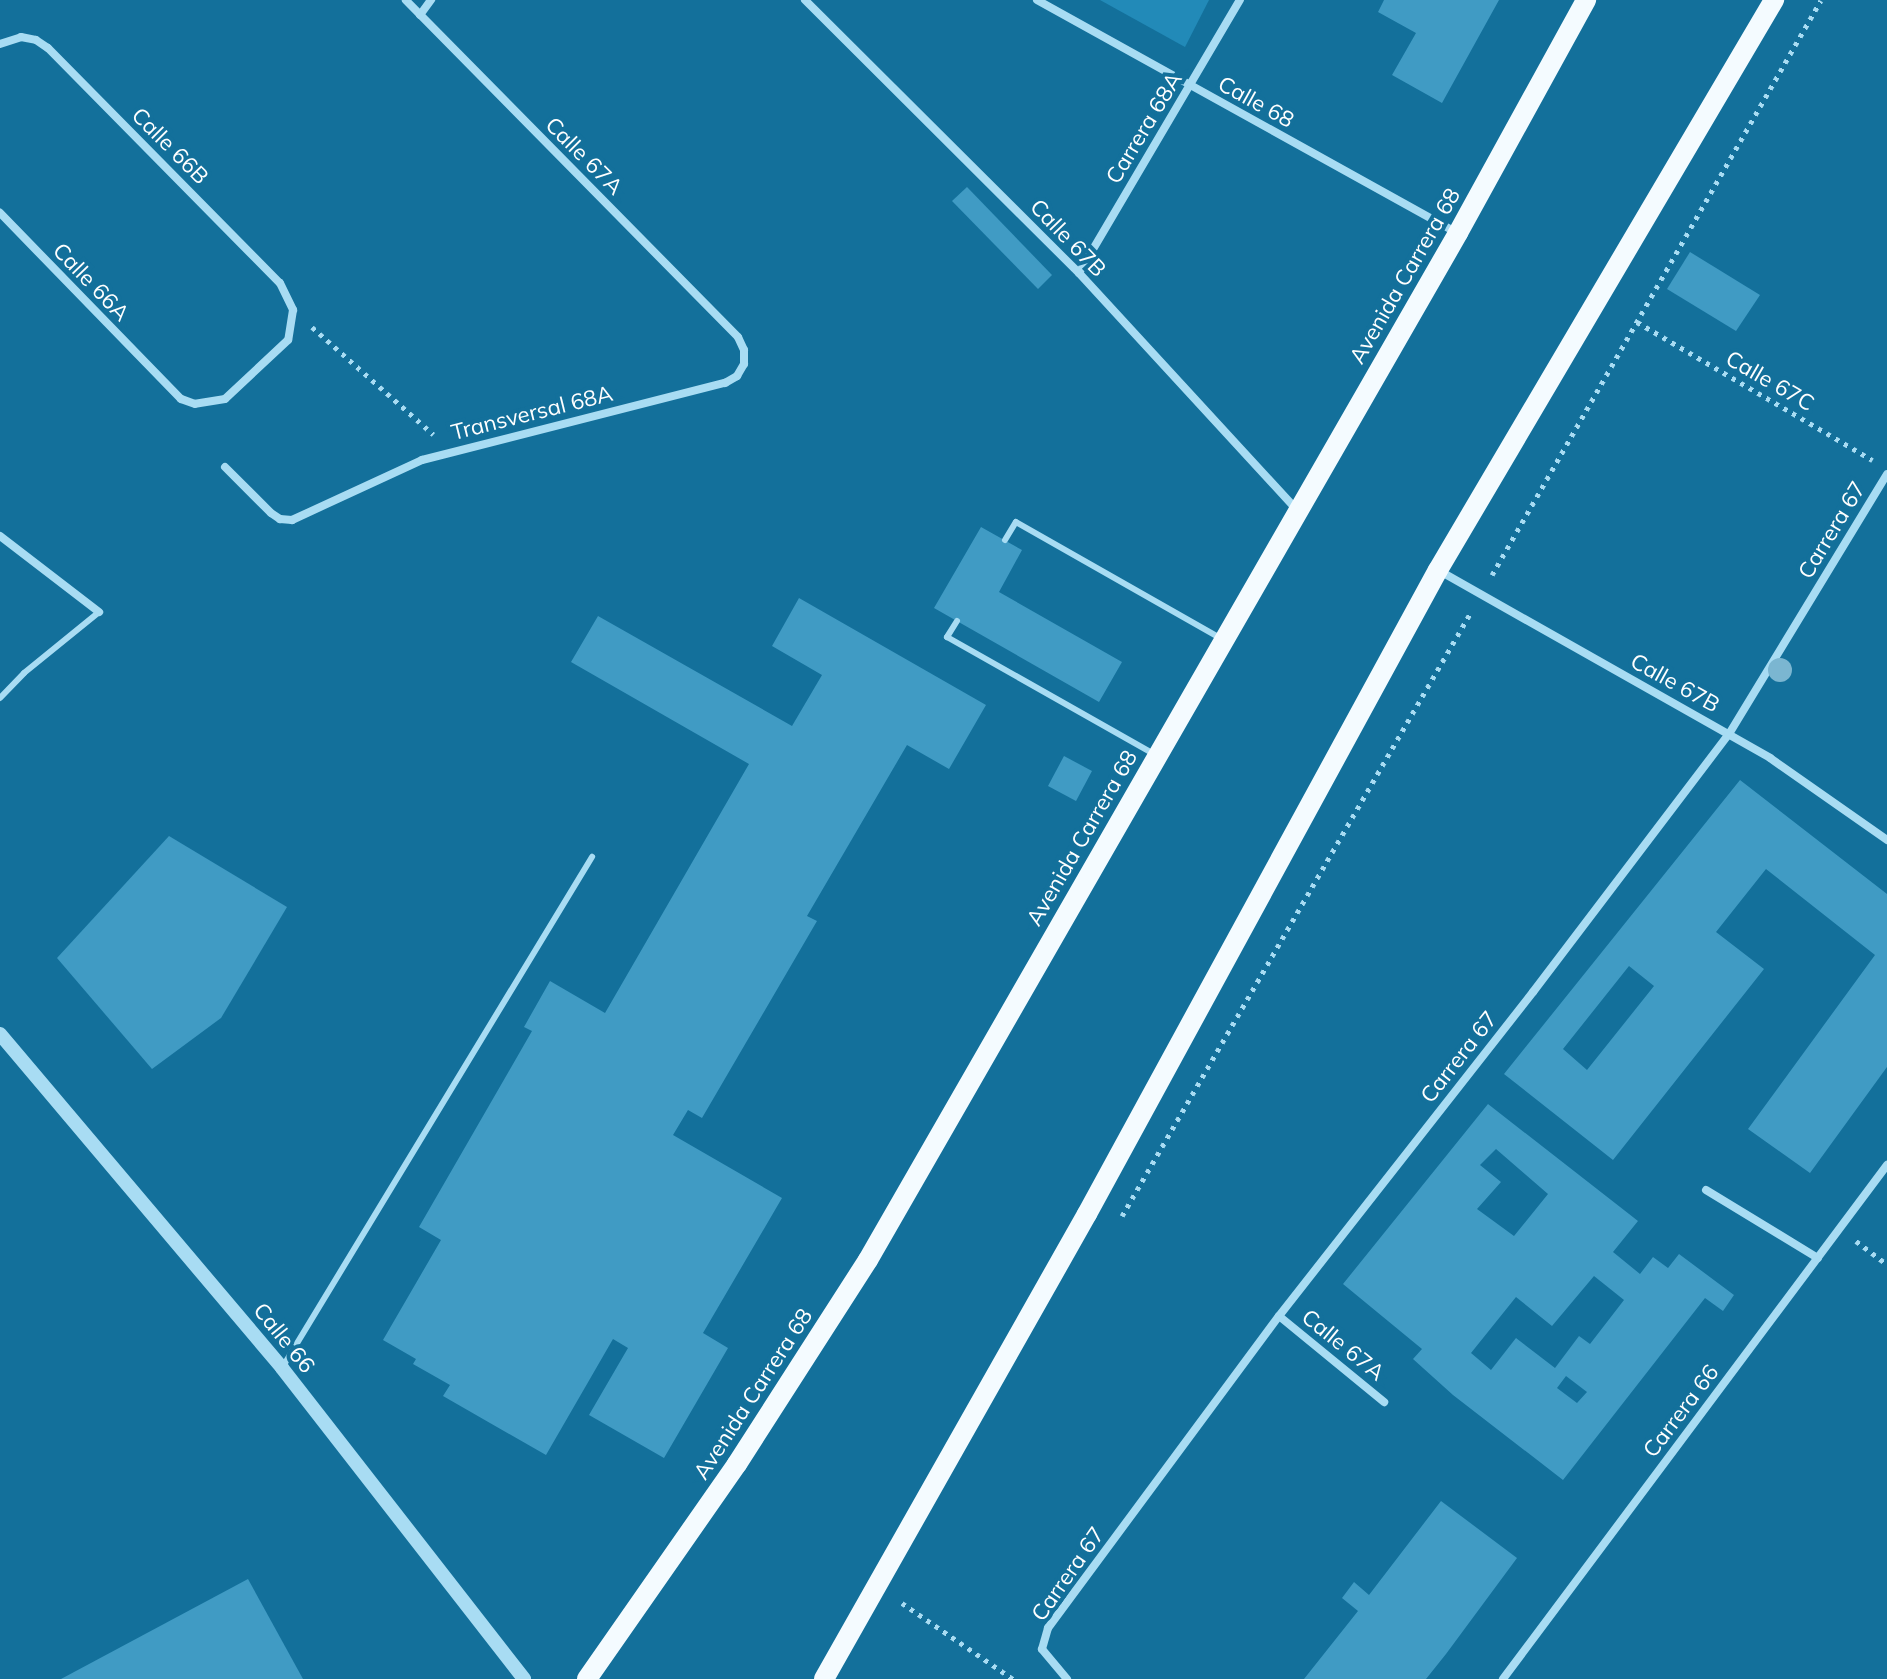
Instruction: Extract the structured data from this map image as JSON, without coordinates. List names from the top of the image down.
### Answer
{
  "streets": {
    "main road": ["Avenida Carrera 68"],
    "street": [
      "Calle 68",
      "Carrera 68A",
      "Calle 66B",
      "Calle 67A",
      "Calle 67B",
      "Calle 66A",
      "Transversal 68A",
      "Carrera 67",
      "Calle 66",
      "Carrera 66"
    ],
    "path": ["Calle 67C"]
  },
  "crossings": [
    ["Calle 68", "Carrera 68A"],
    ["Calle 68", "Avenida Carrera 68"],
    ["Carrera 68A", "Calle 67B"],
    ["Calle 66B", "Calle 66A"],
    ["Calle 67A", "Transversal 68A"],
    ["Calle 67A", "Carrera 67"],
    ["Calle 67B", "Avenida Carrera 68"],
    ["Calle 67B", "Carrera 67"]
  ]
}
